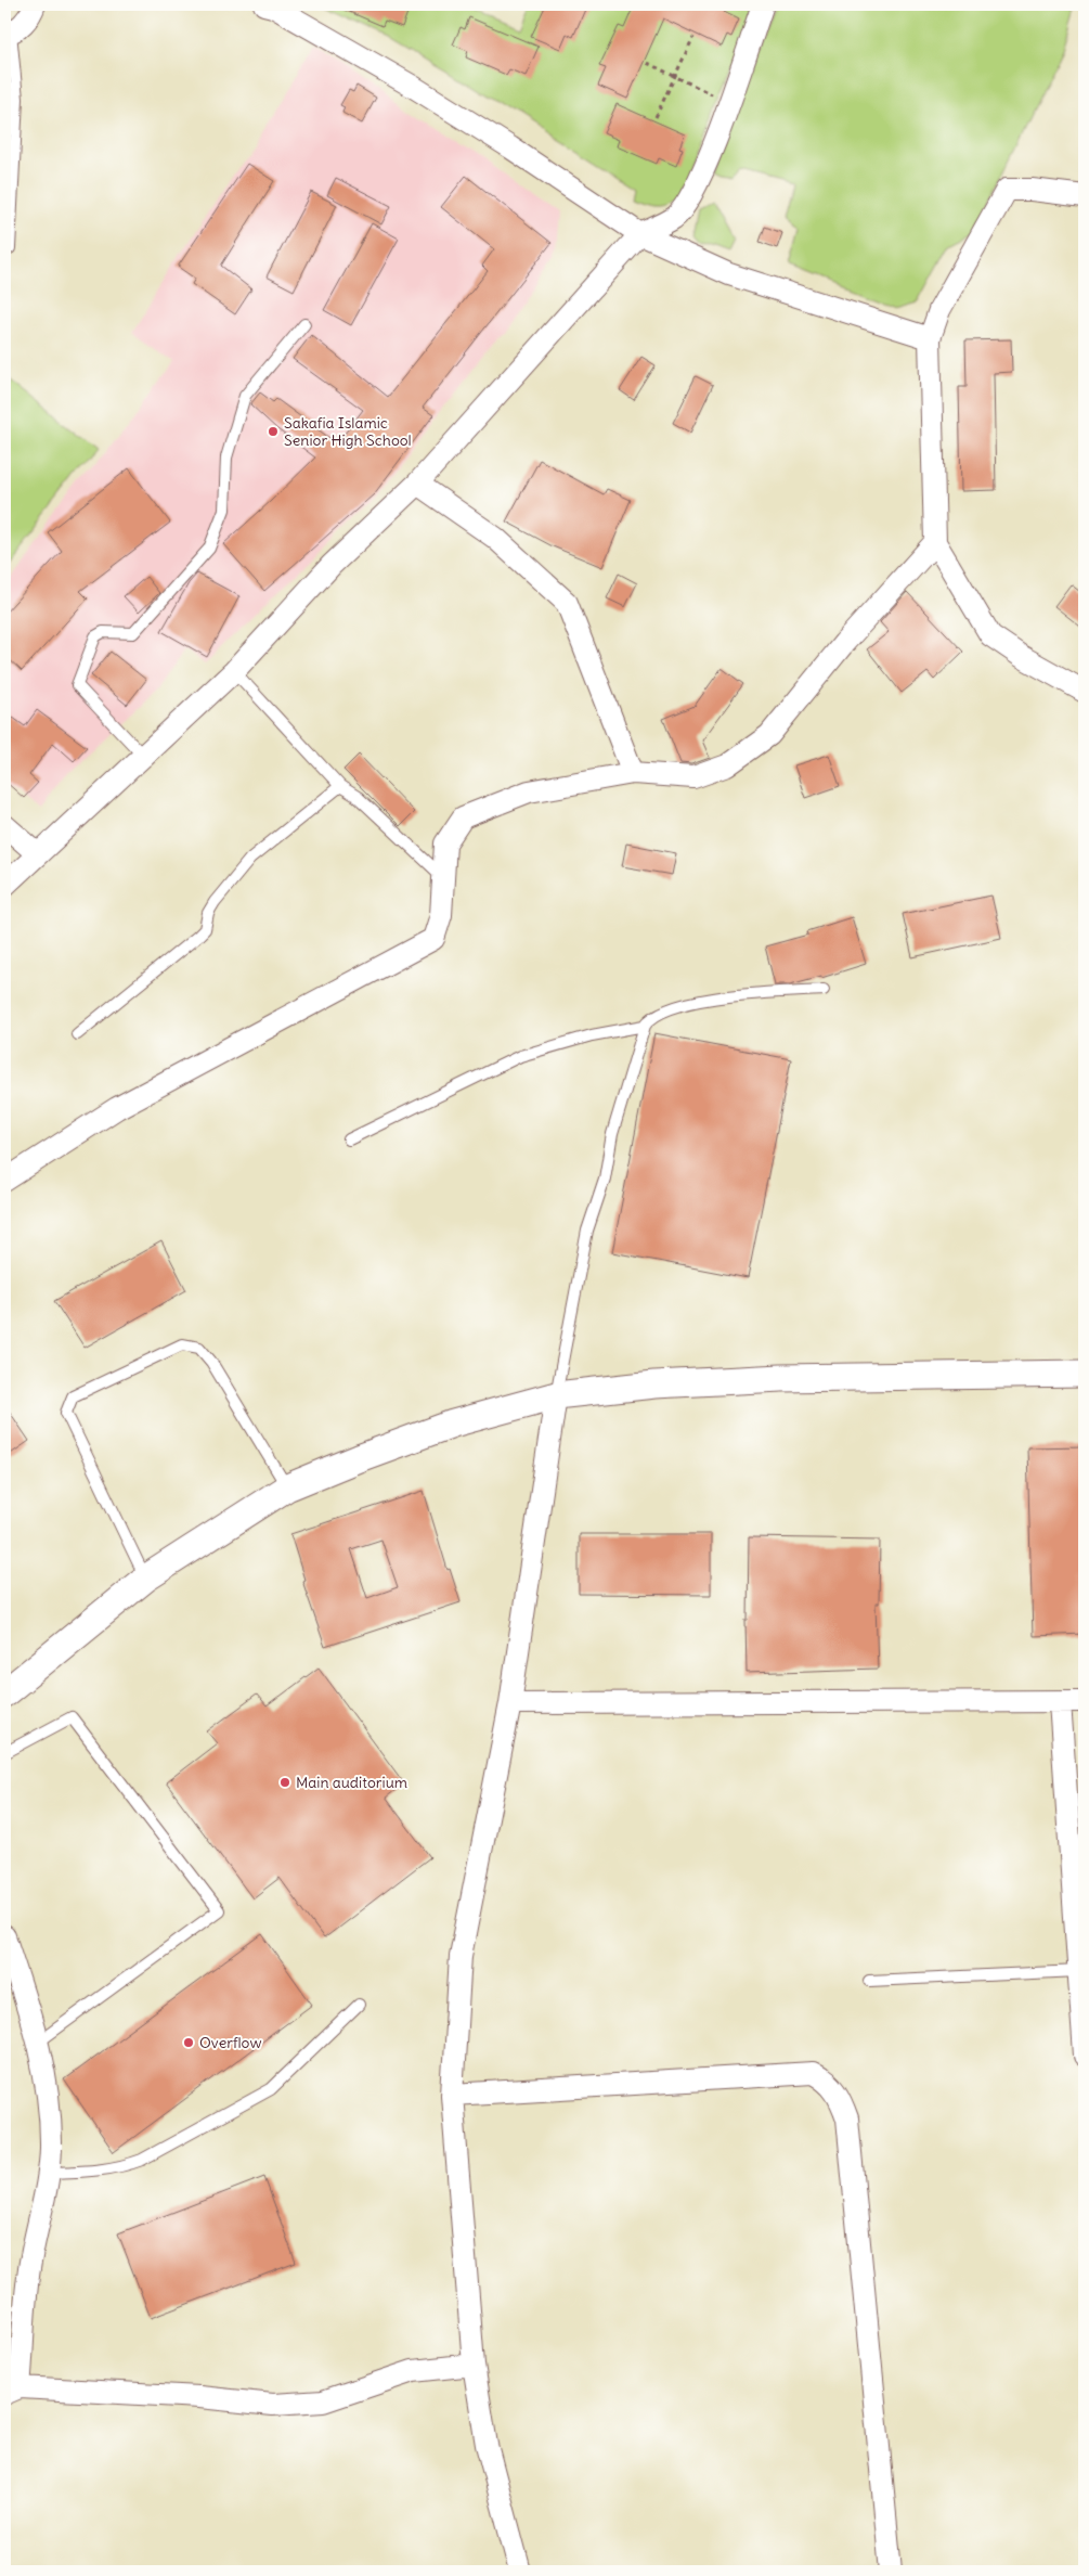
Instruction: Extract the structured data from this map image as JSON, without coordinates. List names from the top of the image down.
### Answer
{
  "places": ["Sakafia Islamic Senior High School", "Main auditorium", "Overflow"]
}
